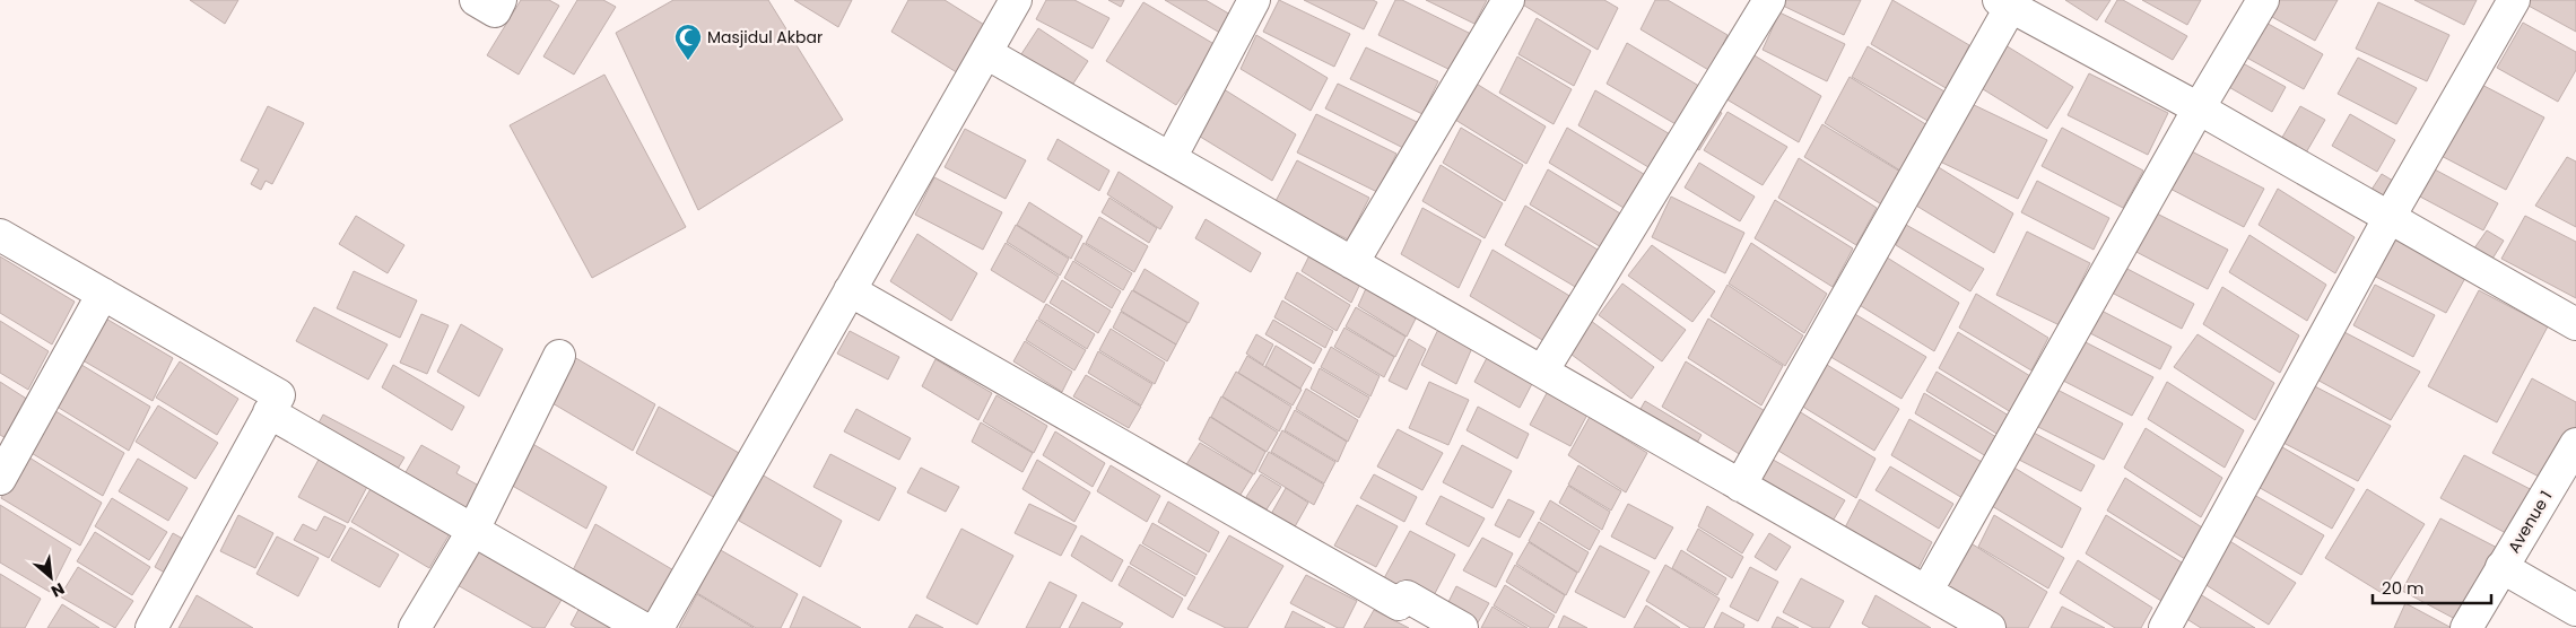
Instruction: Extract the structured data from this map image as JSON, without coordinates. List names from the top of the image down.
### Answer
{
  "streets": {
    "street": ["Avenue 1"]
  },
  "places": {
    "mosque": ["Masjidul Akbar"]
  },
  "scale_bar": "20 m",
  "north": "bottom right"
}
